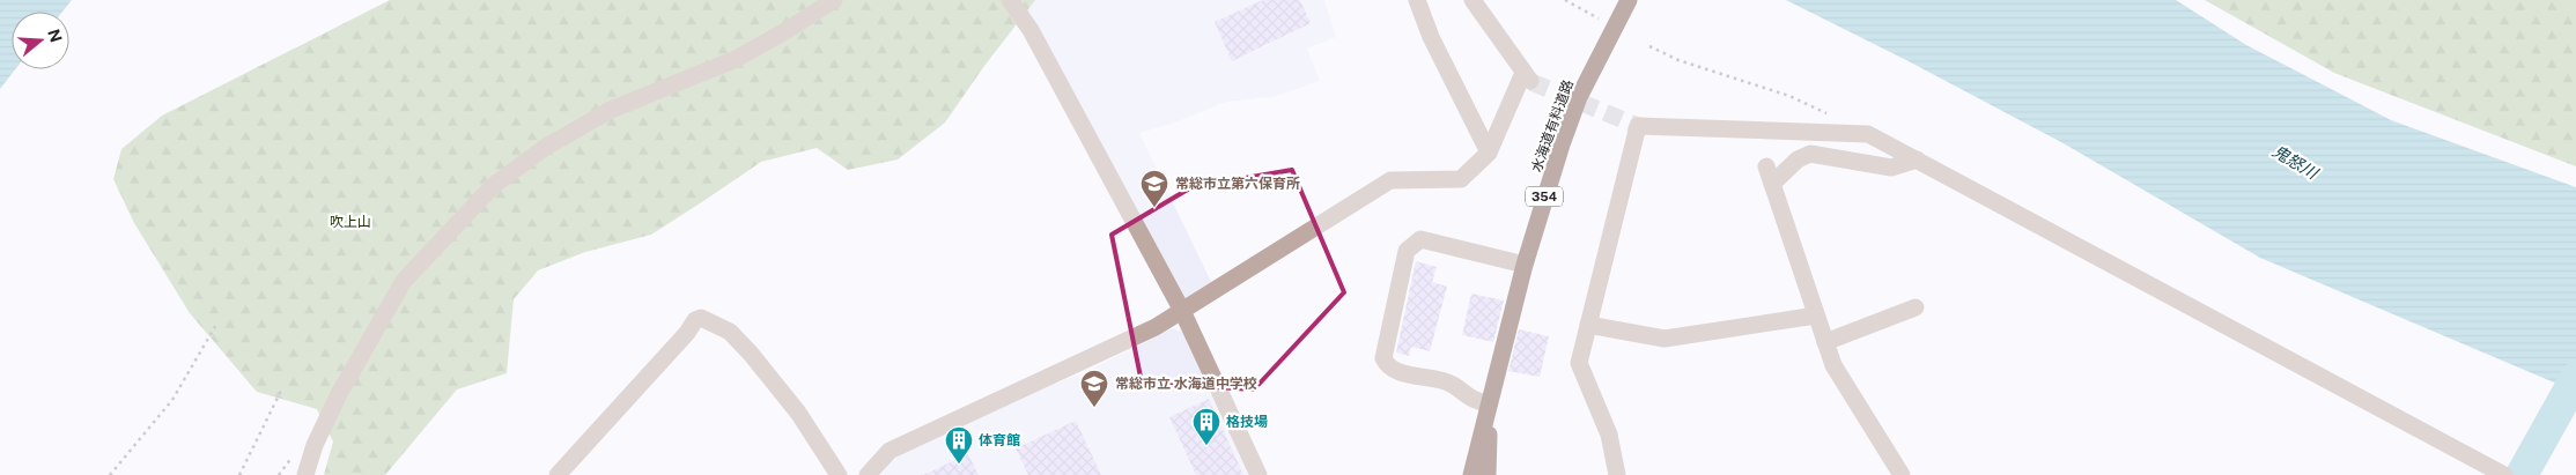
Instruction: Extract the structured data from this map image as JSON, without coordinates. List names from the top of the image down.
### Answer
{
  "streets": {
    "highway": ["水海道有料道路", "354"]
  },
  "water": ["鬼怒川"],
  "parks": ["吹上山"],
  "places": {
    "school or university": ["常総市立第六保育所", "常総市立 水海道中学校"],
    "building": ["格技場", "体育館"]
  },
  "north": "right"
}
